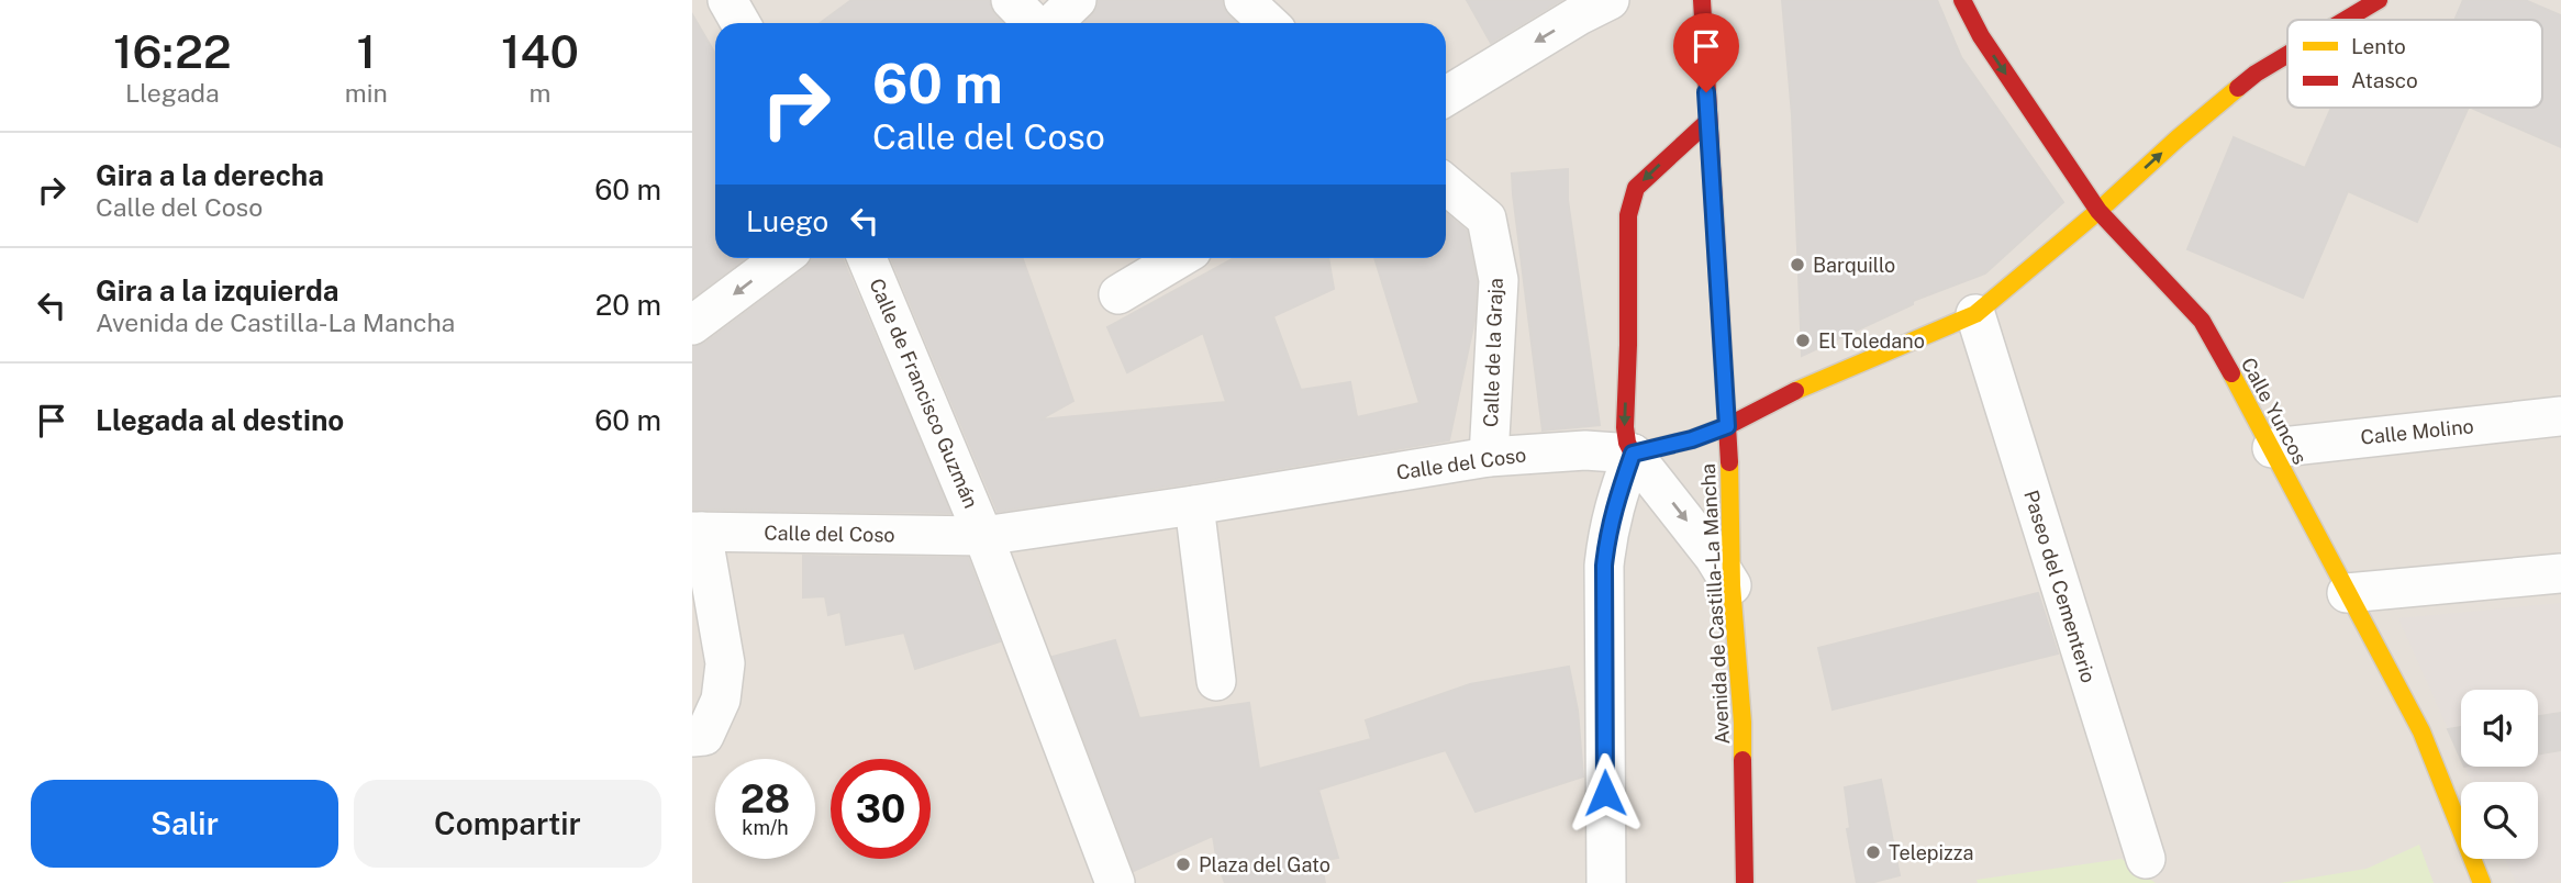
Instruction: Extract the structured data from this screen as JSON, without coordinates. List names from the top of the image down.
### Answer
{
  "streets": {
    "street": [
      "Calle de la Graja",
      "Calle de Francisco Guzmán",
      "Calle Yuncos",
      "Calle Molino",
      "Calle del Coso",
      "Paseo del Cementerio",
      "Avenida de Castilla-La Mancha"
    ]
  },
  "crossings": [
    ["Calle de la Graja", "Calle del Coso"],
    ["Calle de Francisco Guzmán", "Calle del Coso"],
    ["Calle Yuncos", "Calle Molino"],
    ["Calle Yuncos", "Calle del Coso"],
    ["Calle del Coso", "Paseo del Cementerio"],
    ["Calle del Coso", "Avenida de Castilla-La Mancha"]
  ],
  "places": [
    "Barquillo",
    "El Toledano",
    "Telepizza",
    "Plaza del Gato"
  ],
  "legend": ["Lento", "Atasco"],
  "page": {
    "eta": [
      "16:22",
      "Llegada",
      "1",
      "min",
      "140",
      "m"
    ],
    "turn": ["60 m", "Calle del Coso"],
    "list": [
      {
        "name": "Gira a la derecha",
        "note": "Calle del Coso",
        "value": "60 m"
      },
      {
        "name": "Gira a la izquierda",
        "note": "Avenida de Castilla-La Mancha",
        "value": "20 m"
      },
      {
        "name": "Llegada al destino",
        "value": "60 m"
      }
    ],
    "then": "Luego",
    "speed": "28 km/h",
    "limit": "30",
    "buttons": ["Salir", "Compartir"]
  }
}
